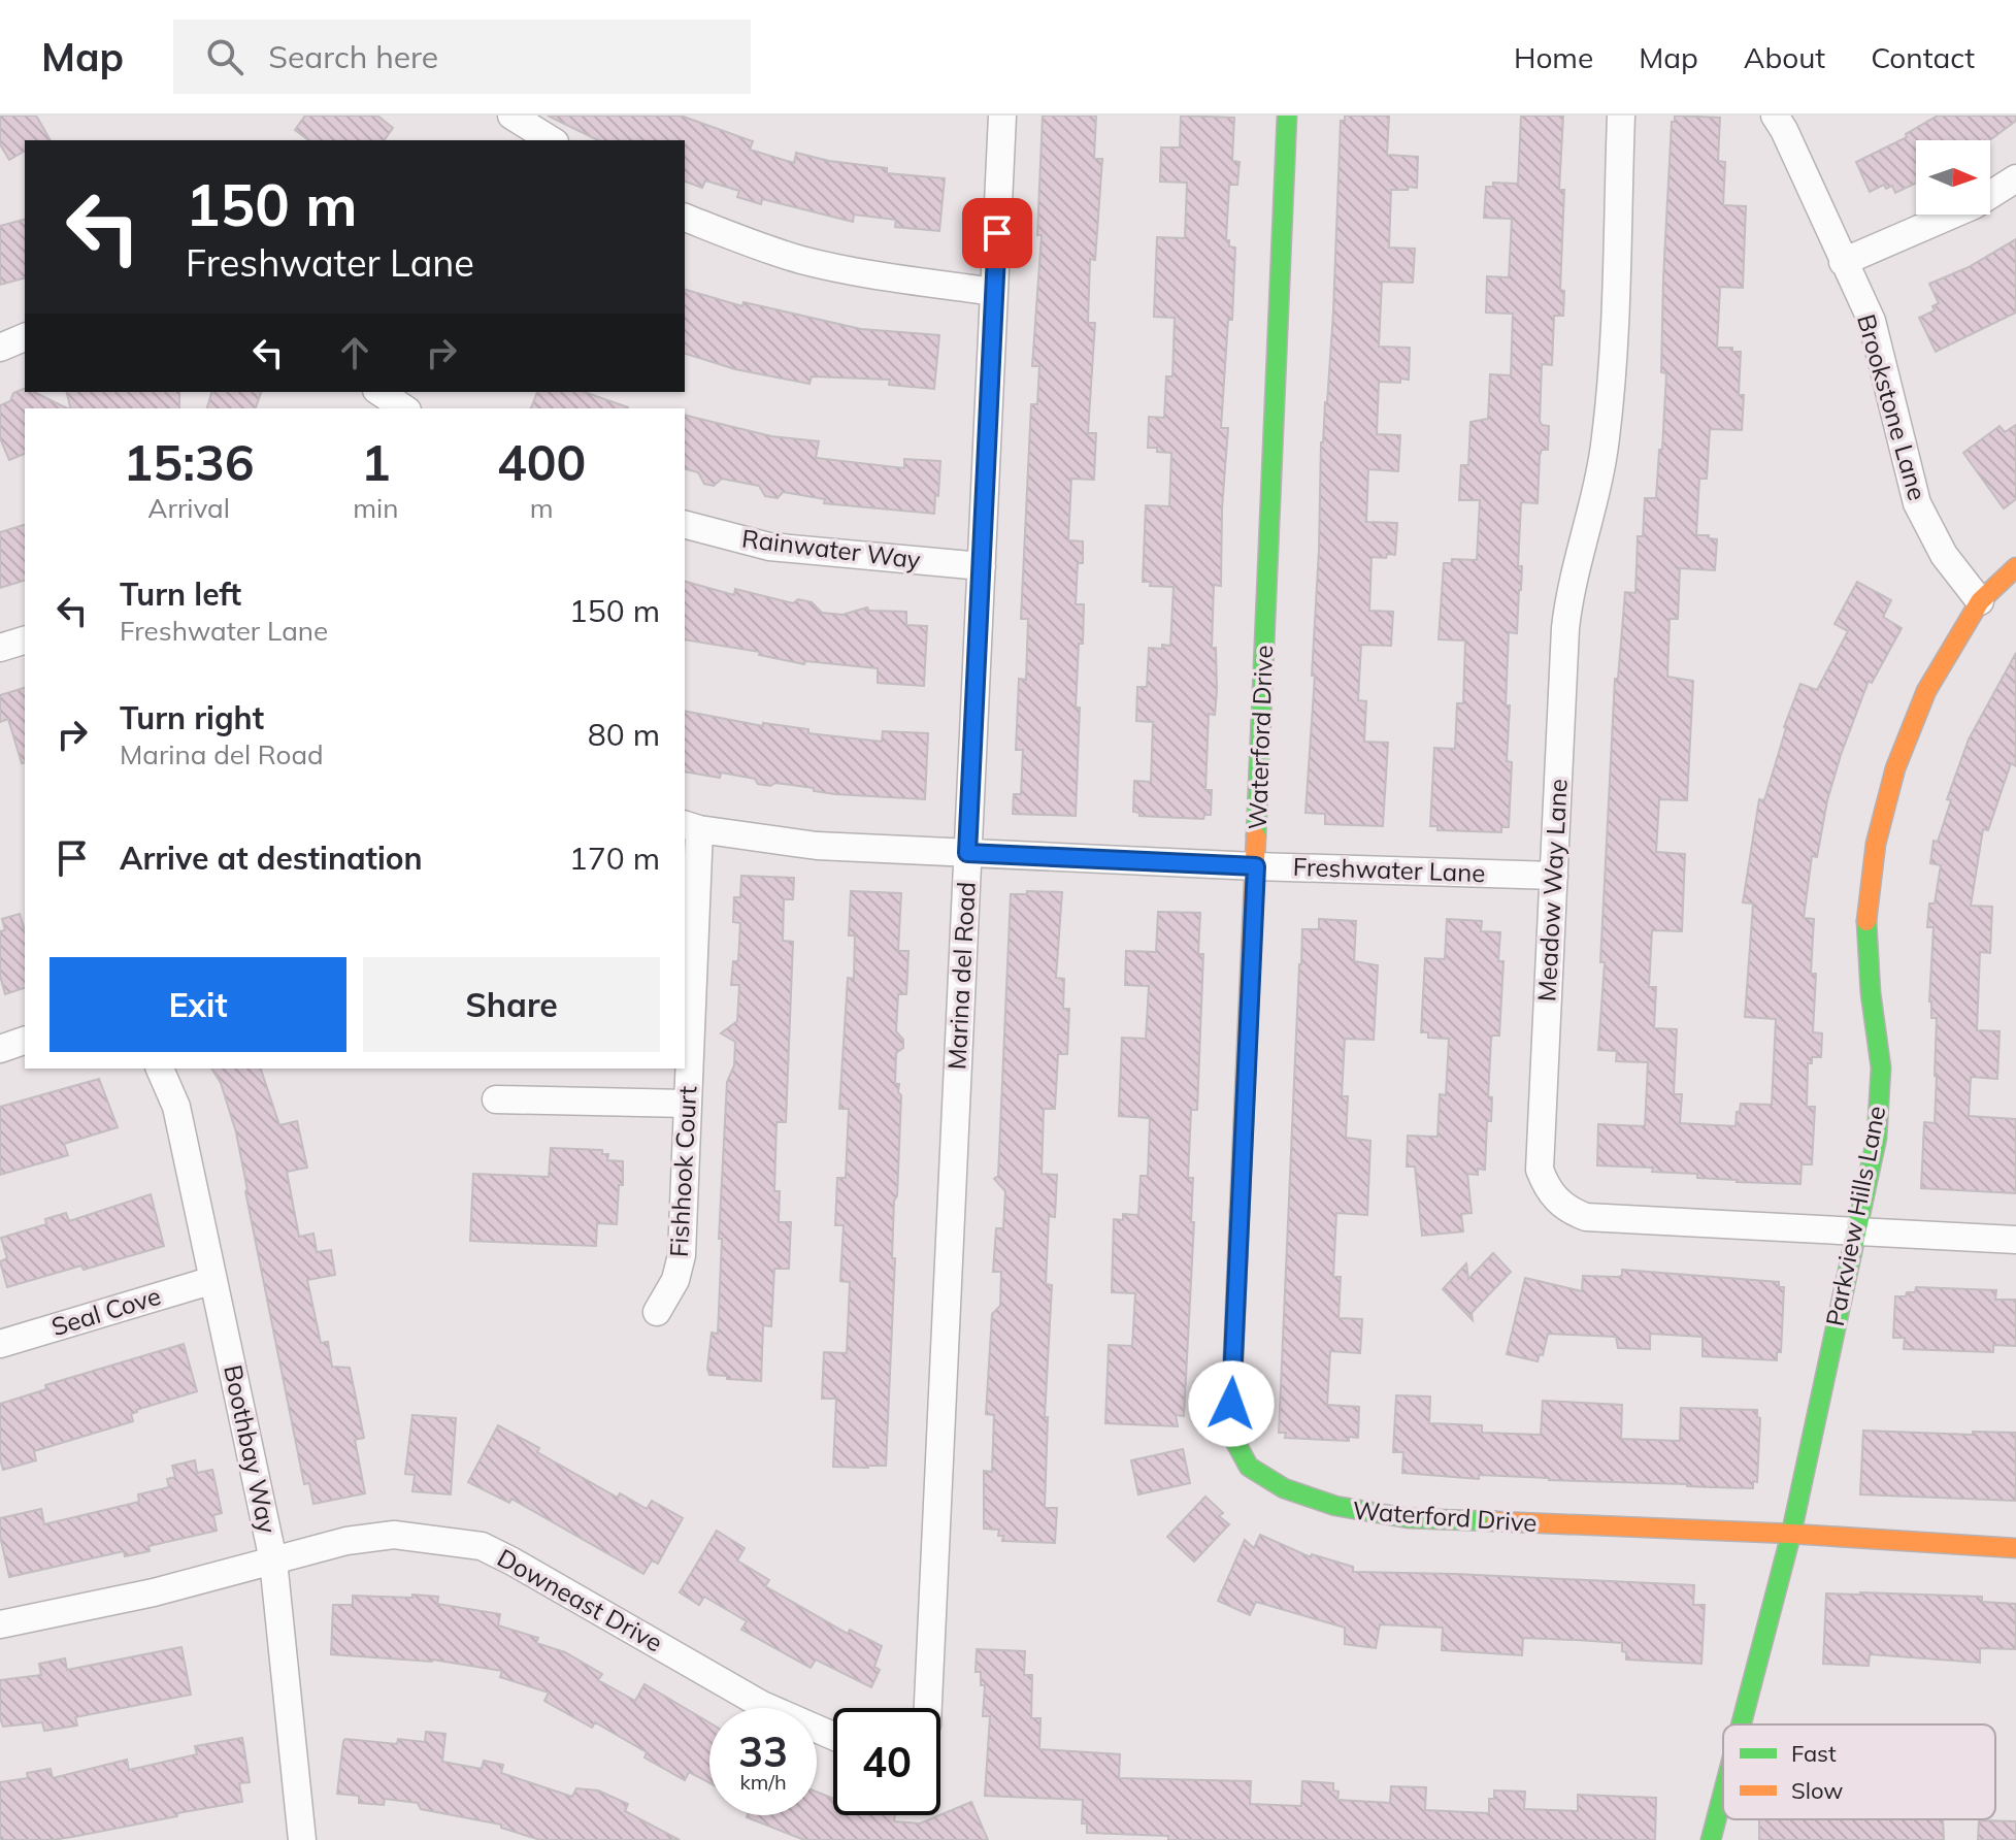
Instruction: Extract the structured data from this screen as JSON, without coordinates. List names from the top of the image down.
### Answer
{
  "streets": {
    "street": [
      "Brookstone Lane",
      "Rainwater Way",
      "Waterford Drive",
      "Freshwater Lane",
      "Meadow Way Lane",
      "Marina del Road",
      "Fishhook Court",
      "Parkview Hills Lane",
      "Seal Cove",
      "Boothbay Way",
      "Downeast Drive"
    ]
  },
  "crossings": [
    ["Brookstone Lane", "Parkview Hills Lane"],
    ["Rainwater Way", "Marina del Road"],
    ["Waterford Drive", "Freshwater Lane"],
    ["Waterford Drive", "Parkview Hills Lane"],
    ["Freshwater Lane", "Meadow Way Lane"],
    ["Freshwater Lane", "Marina del Road"],
    ["Freshwater Lane", "Fishhook Court"],
    ["Meadow Way Lane", "Parkview Hills Lane"],
    ["Seal Cove", "Boothbay Way"],
    ["Boothbay Way", "Downeast Drive"]
  ],
  "legend": ["Fast", "Slow"],
  "north": "right",
  "page": {
    "header": "Map",
    "search": "Search here",
    "nav": [
      "Home",
      "Map",
      "About",
      "Contact"
    ],
    "turn": ["150 m", "Freshwater Lane"],
    "eta": [
      "15:36",
      "Arrival",
      "1",
      "min",
      "400",
      "m"
    ],
    "list": [
      {
        "name": "Turn left",
        "note": "Freshwater Lane",
        "value": "150 m"
      },
      {
        "name": "Turn right",
        "note": "Marina del Road",
        "value": "80 m"
      },
      {
        "name": "Arrive at destination",
        "value": "170 m"
      }
    ],
    "buttons": ["Exit", "Share"],
    "speed": "33 km/h",
    "limit": "40"
  }
}
